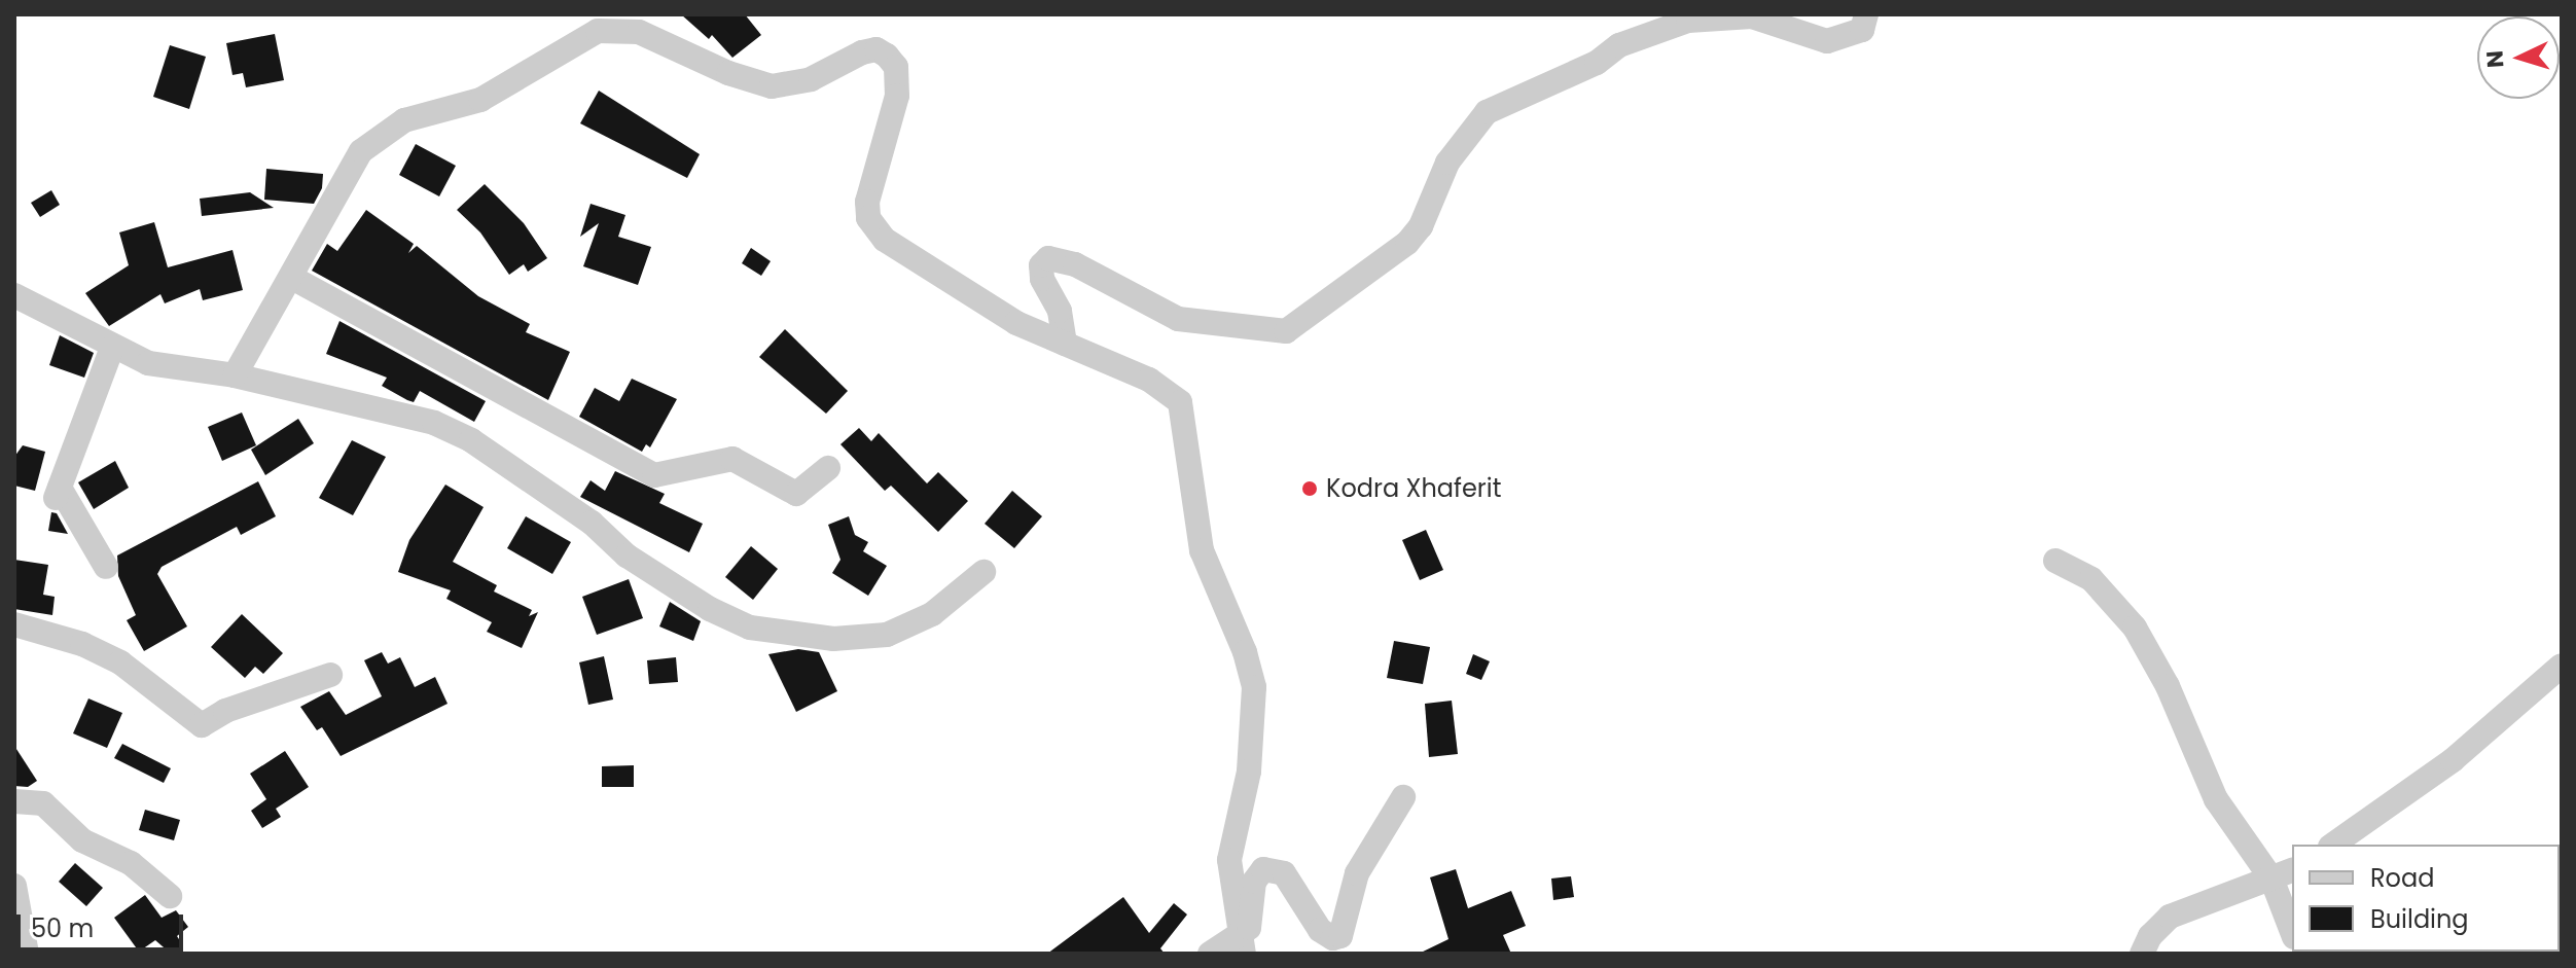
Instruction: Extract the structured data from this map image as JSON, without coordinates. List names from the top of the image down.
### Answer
{
  "places": ["Kodra Xhaferit"],
  "legend": ["Road", "Building"],
  "scale_bar": "50 m",
  "north": "left"
}
